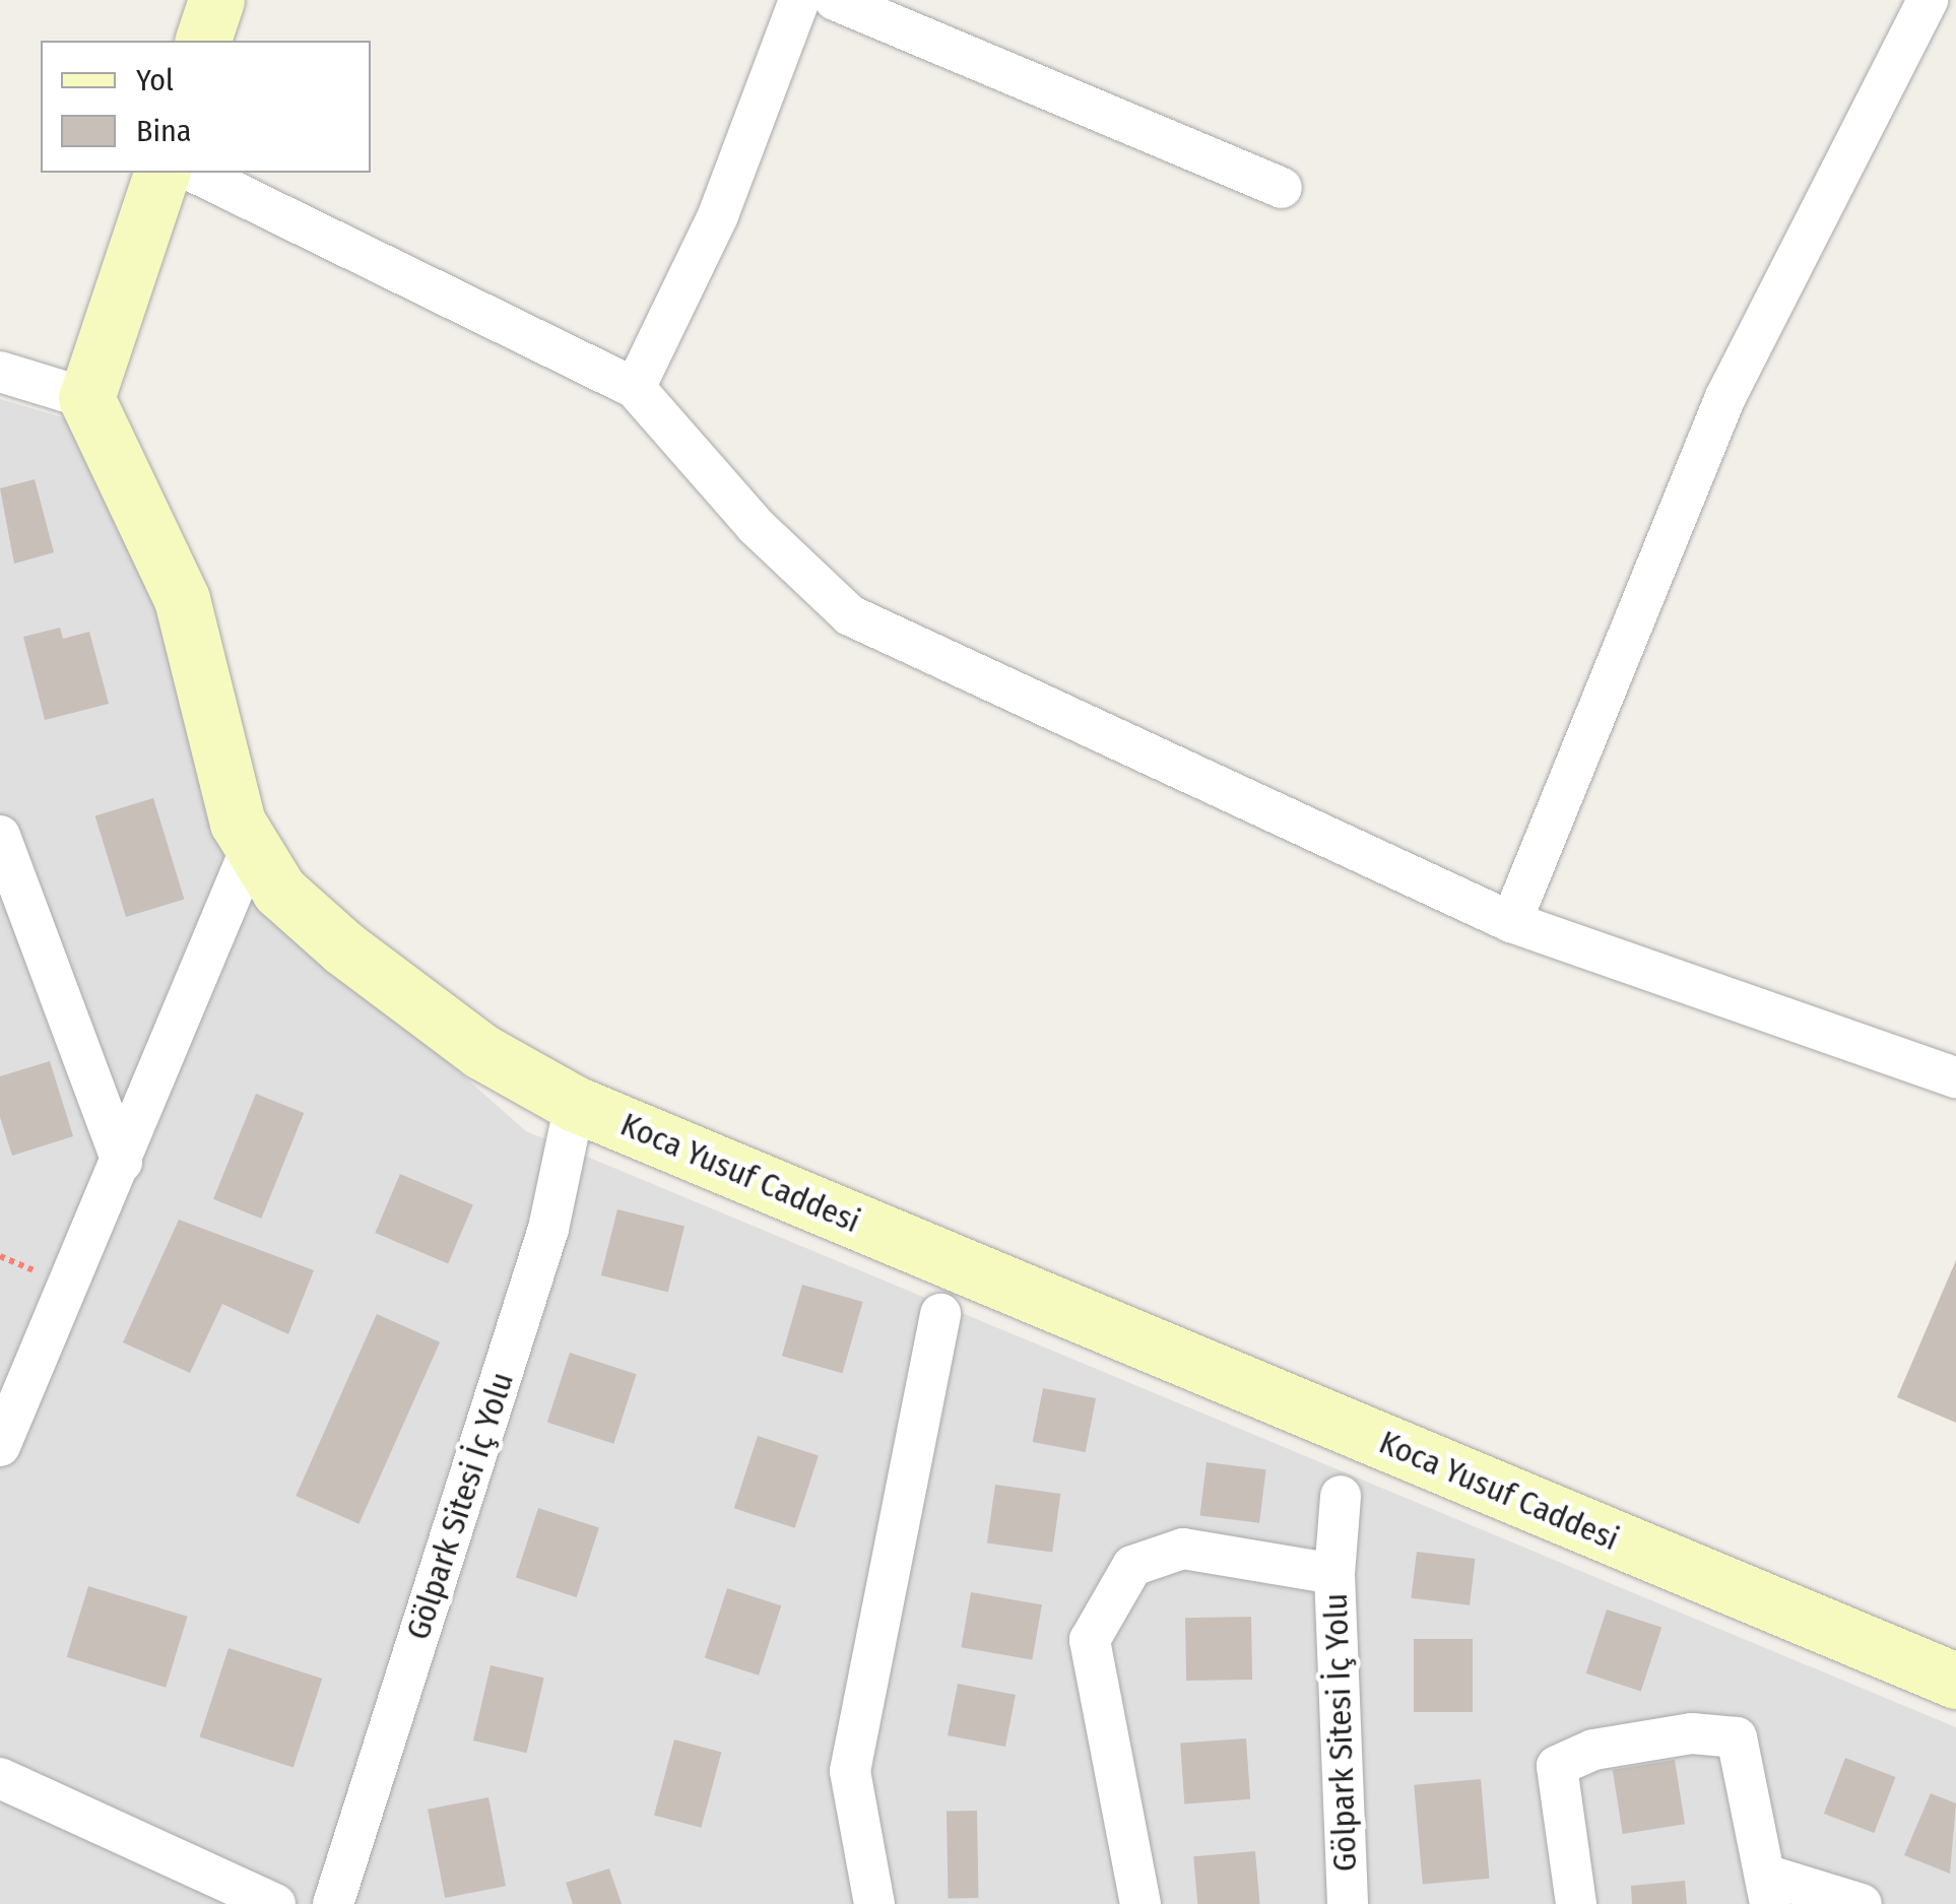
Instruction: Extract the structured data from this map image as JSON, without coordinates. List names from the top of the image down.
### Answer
{
  "streets": {
    "street": ["Koca Yusuf Caddesi", "Gölpark Sitesi İç Yolu"]
  },
  "crossings": [
    ["Koca Yusuf Caddesi", "Gölpark Sitesi İç Yolu"]
  ],
  "legend": ["Yol", "Bina"]
}
